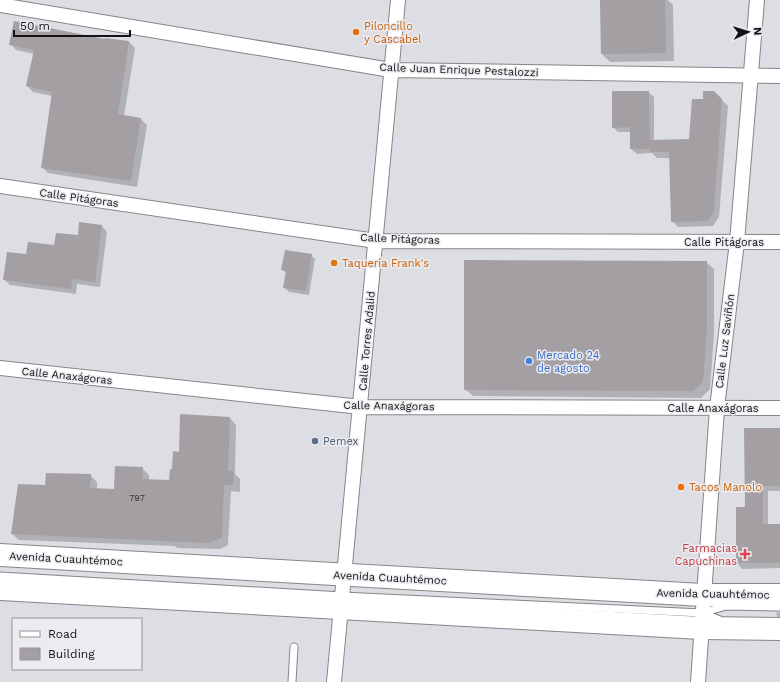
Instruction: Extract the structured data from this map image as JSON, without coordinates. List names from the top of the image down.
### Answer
{
  "streets": {
    "main road": ["Avenida Cuauhtémoc"],
    "street": [
      "Calle Juan Enrique Pestalozzi",
      "Calle Pitágoras",
      "Calle Torres Adalid",
      "Calle Luz Saviñón",
      "Calle Anaxágoras"
    ]
  },
  "crossings": [
    ["Calle Juan Enrique Pestalozzi", "Calle Torres Adalid"],
    ["Calle Juan Enrique Pestalozzi", "Calle Luz Saviñón"],
    ["Calle Pitágoras", "Calle Torres Adalid"],
    ["Calle Pitágoras", "Calle Luz Saviñón"],
    ["Calle Torres Adalid", "Calle Anaxágoras"],
    ["Calle Torres Adalid", "Avenida Cuauhtémoc"],
    ["Calle Luz Saviñón", "Calle Anaxágoras"],
    ["Calle Luz Saviñón", "Avenida Cuauhtémoc"]
  ],
  "places": {
    "other": [
      "Piloncillo y Cascabel",
      "Taquería Frank's",
      "Mercado 24 de agosto",
      "Pemex",
      "Tacos Manolo"
    ],
    "health": ["Farmacias Capuchinas"]
  },
  "house_numbers": ["797"],
  "legend": ["Road", "Building"],
  "scale_bar": "50 m",
  "north": "right"
}
